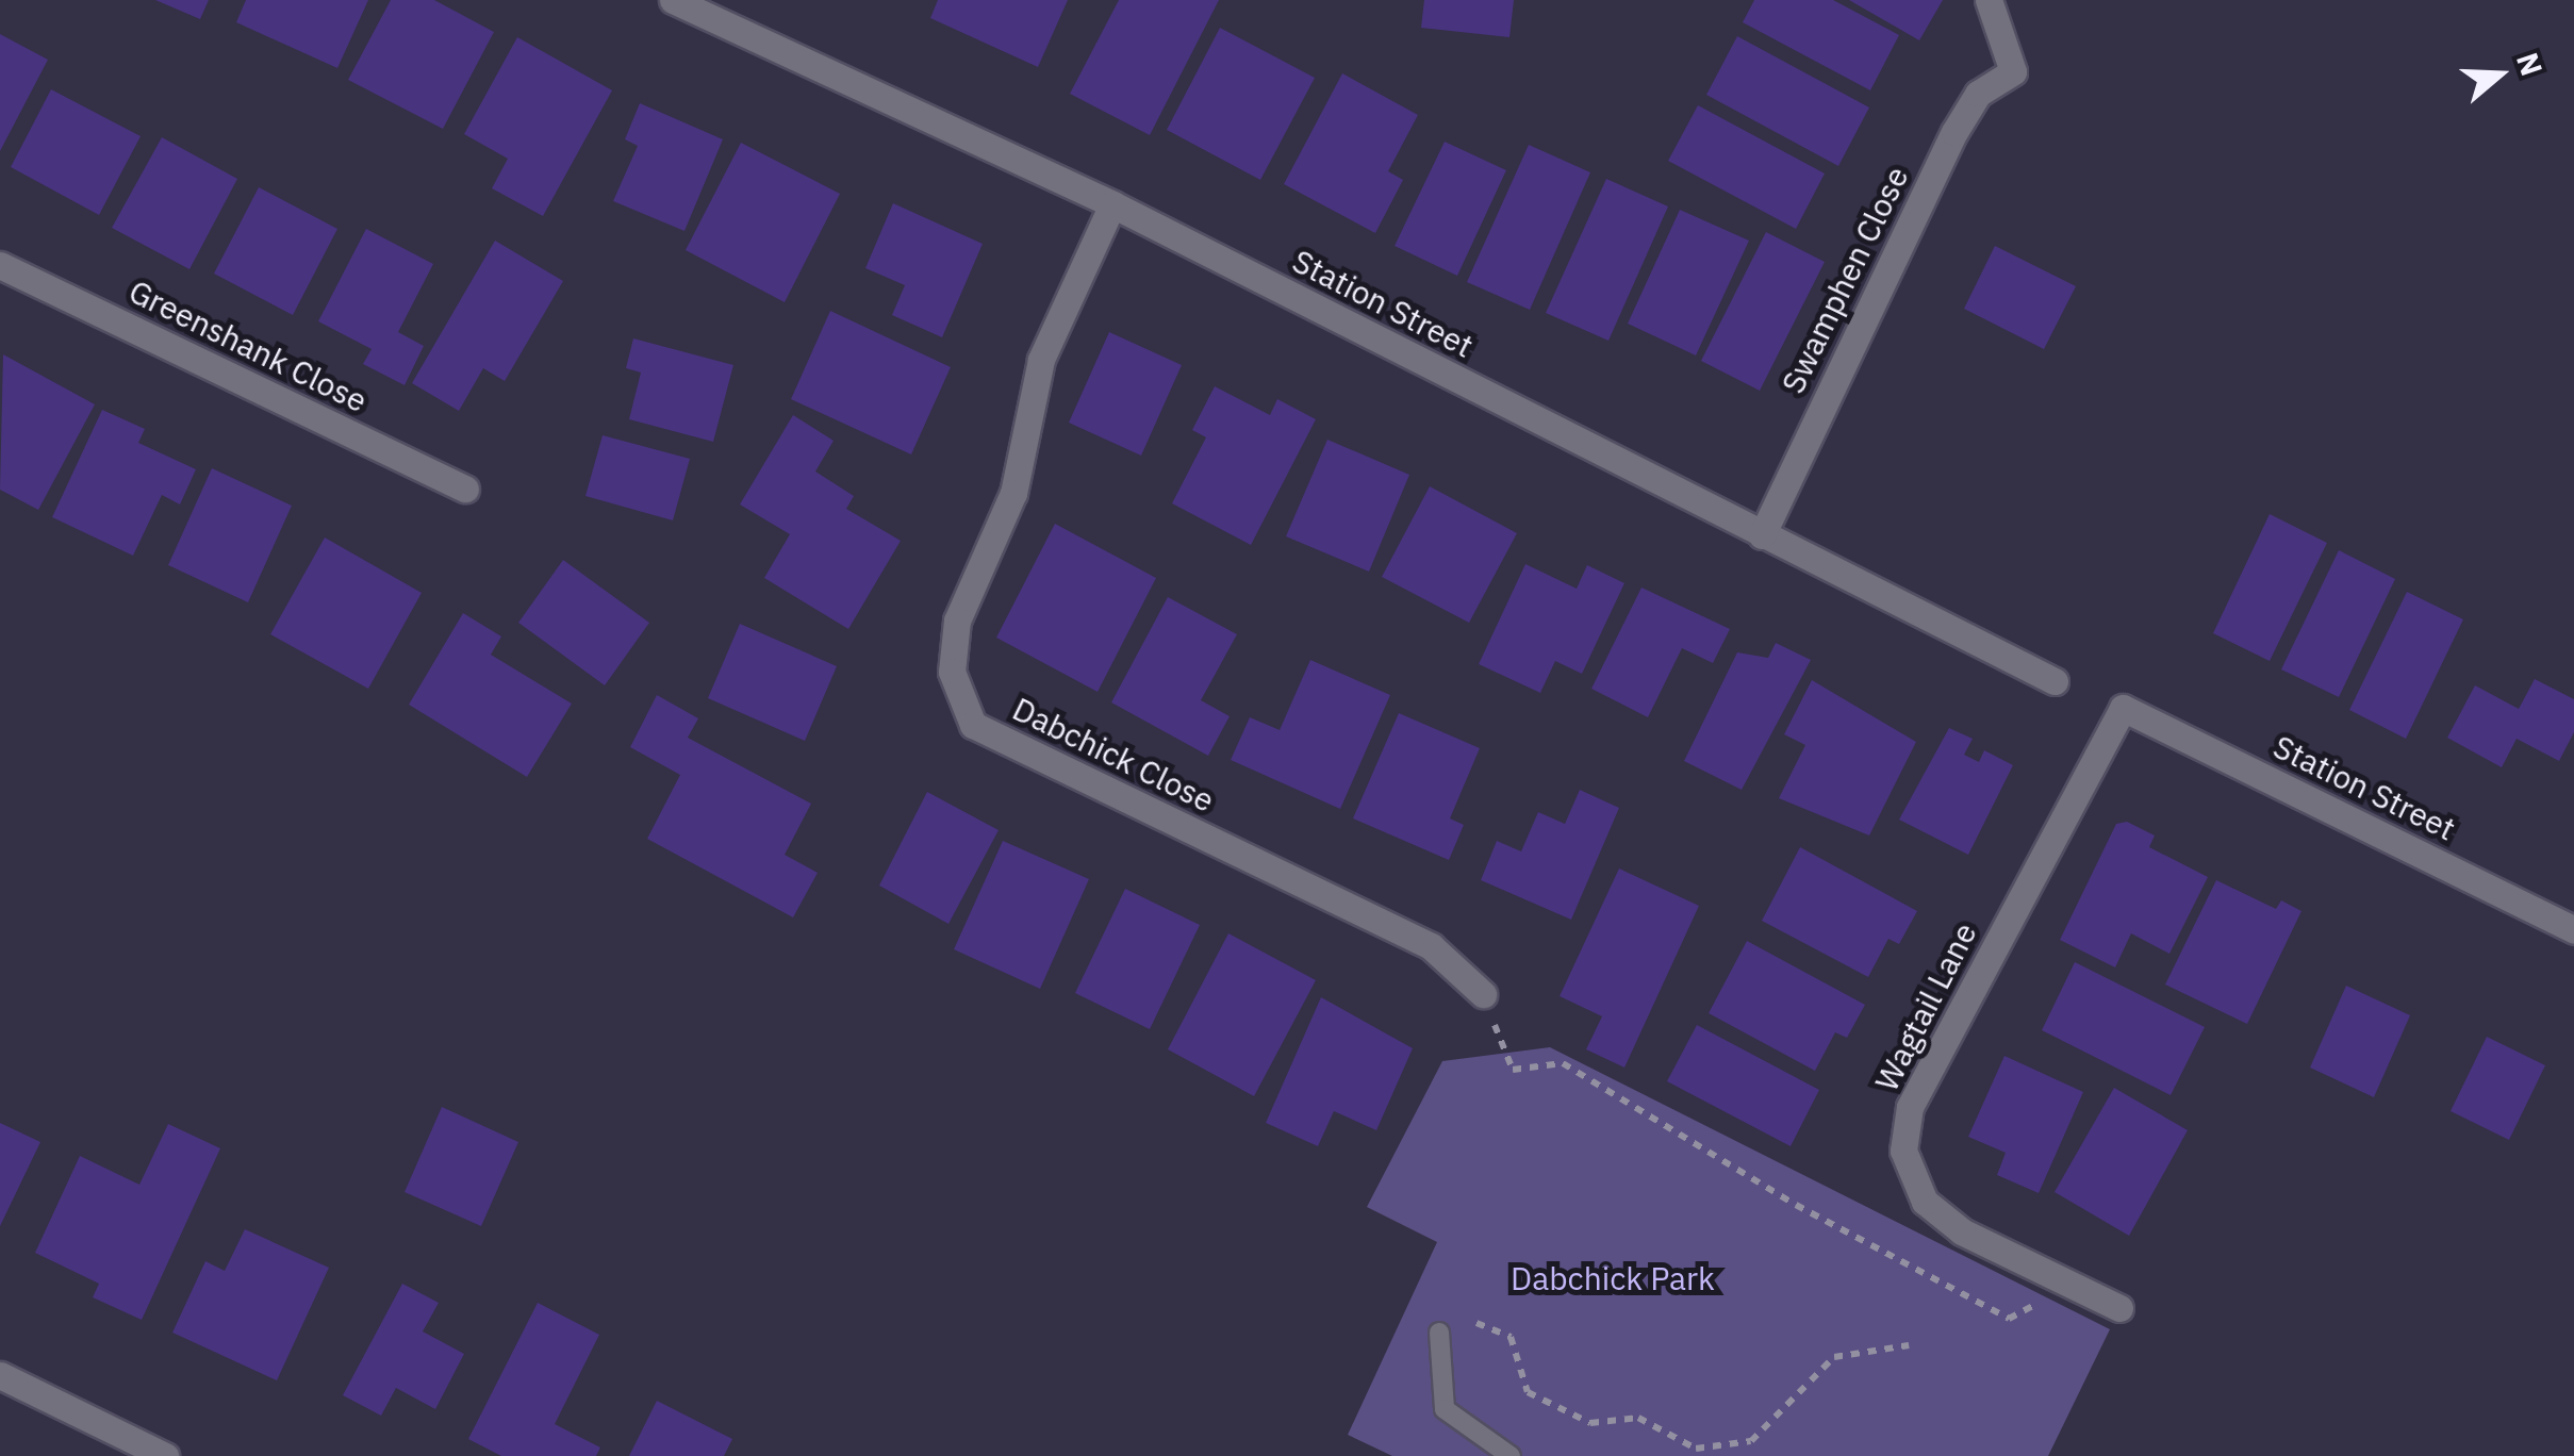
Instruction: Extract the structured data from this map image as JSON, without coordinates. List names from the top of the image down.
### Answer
{
  "streets": {
    "street": [
      "Swamphen Close",
      "Station Street",
      "Greenshank Close",
      "Dabchick Close",
      "Wagtail Lane"
    ]
  },
  "crossings": [
    ["Swamphen Close", "Station Street"],
    ["Station Street", "Dabchick Close"],
    ["Station Street", "Wagtail Lane"]
  ],
  "parks": ["Dabchick Park"],
  "north": "right"
}
